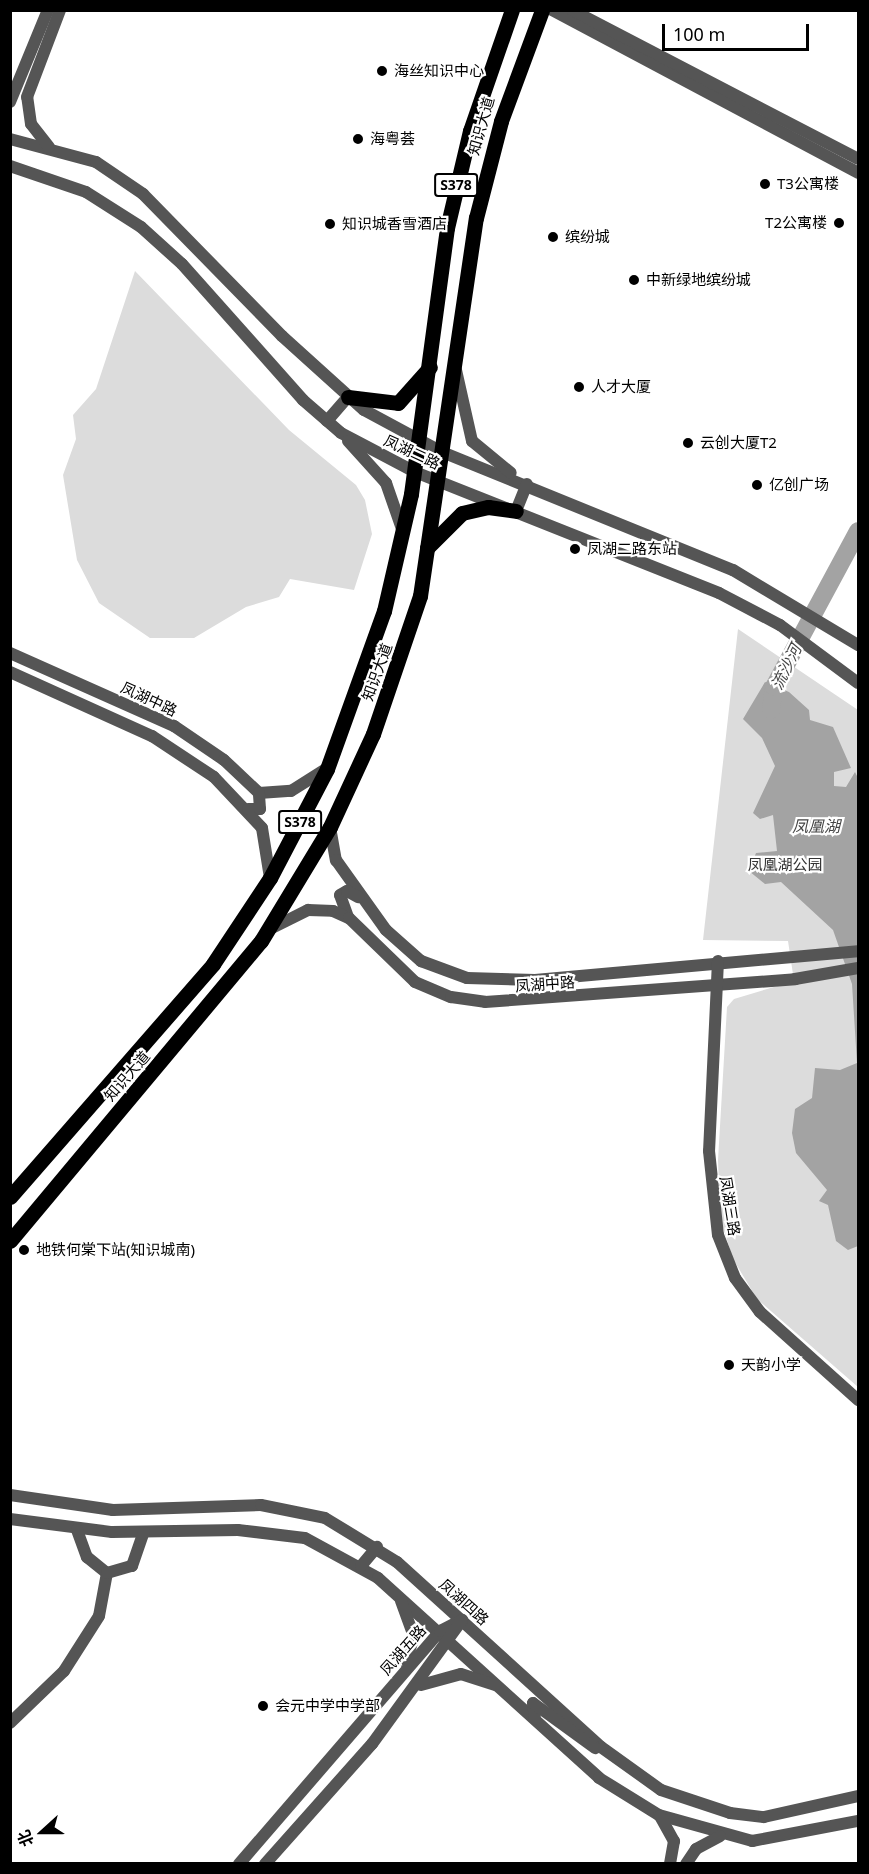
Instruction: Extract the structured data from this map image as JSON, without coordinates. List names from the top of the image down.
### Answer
{
  "streets": {
    "main road": ["知识大道", "S378"],
    "street": [
      "凤湖二路",
      "凤湖中路",
      "凤湖三路",
      "凤湖四路",
      "凤湖五路"
    ]
  },
  "crossings": [
    ["知识大道", "凤湖二路"],
    ["知识大道", "凤湖中路"],
    ["凤湖中路", "凤湖三路"],
    ["凤湖四路", "凤湖五路"]
  ],
  "water": ["流沙河", "凤凰湖"],
  "parks": ["凤凰湖公园"],
  "places": [
    "海丝知识中心",
    "海粤荟",
    "T3公寓楼",
    "T2公寓楼",
    "知识城香雪酒店",
    "缤纷城",
    "中新绿地缤纷城",
    "人才大厦",
    "云创大厦T2",
    "亿创广场",
    "凤湖二路东站",
    "地铁何棠下站(知识城南)",
    "天韵小学",
    "会元中学中学部"
  ],
  "scale_bar": "100 m",
  "north": "left"
}
